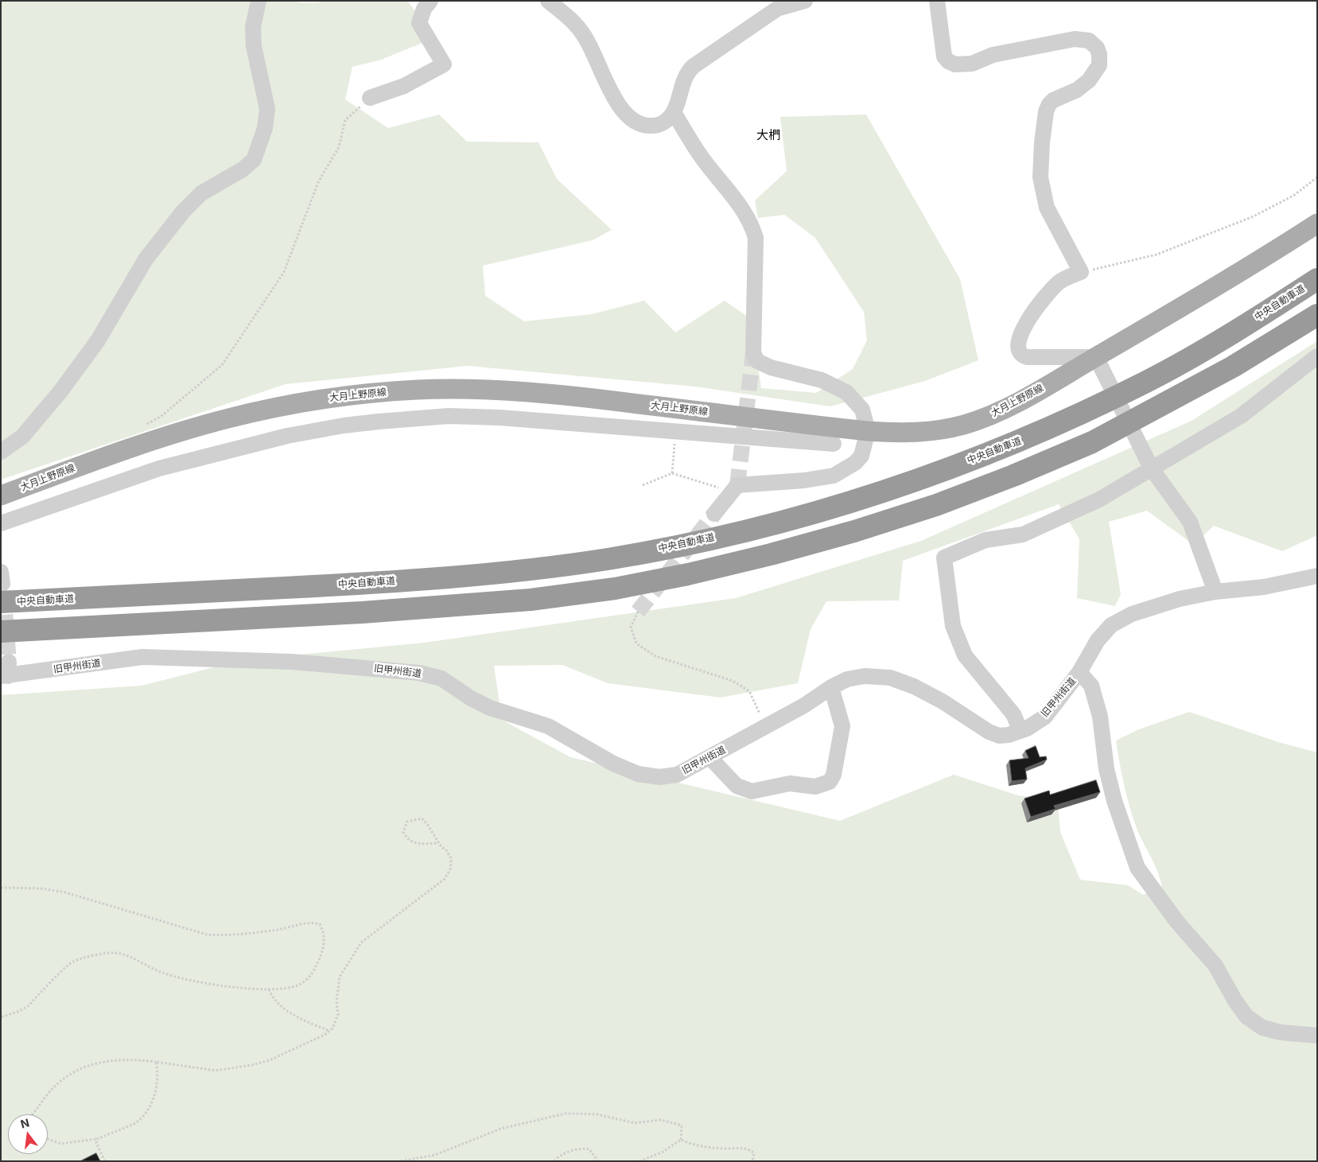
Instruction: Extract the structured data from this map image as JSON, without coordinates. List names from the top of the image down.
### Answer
{
  "streets": {
    "highway": ["中央自動車道"],
    "main road": ["大月上野原線"],
    "street": ["旧甲州街道"]
  },
  "districts": ["大椚"],
  "north": "top"
}
